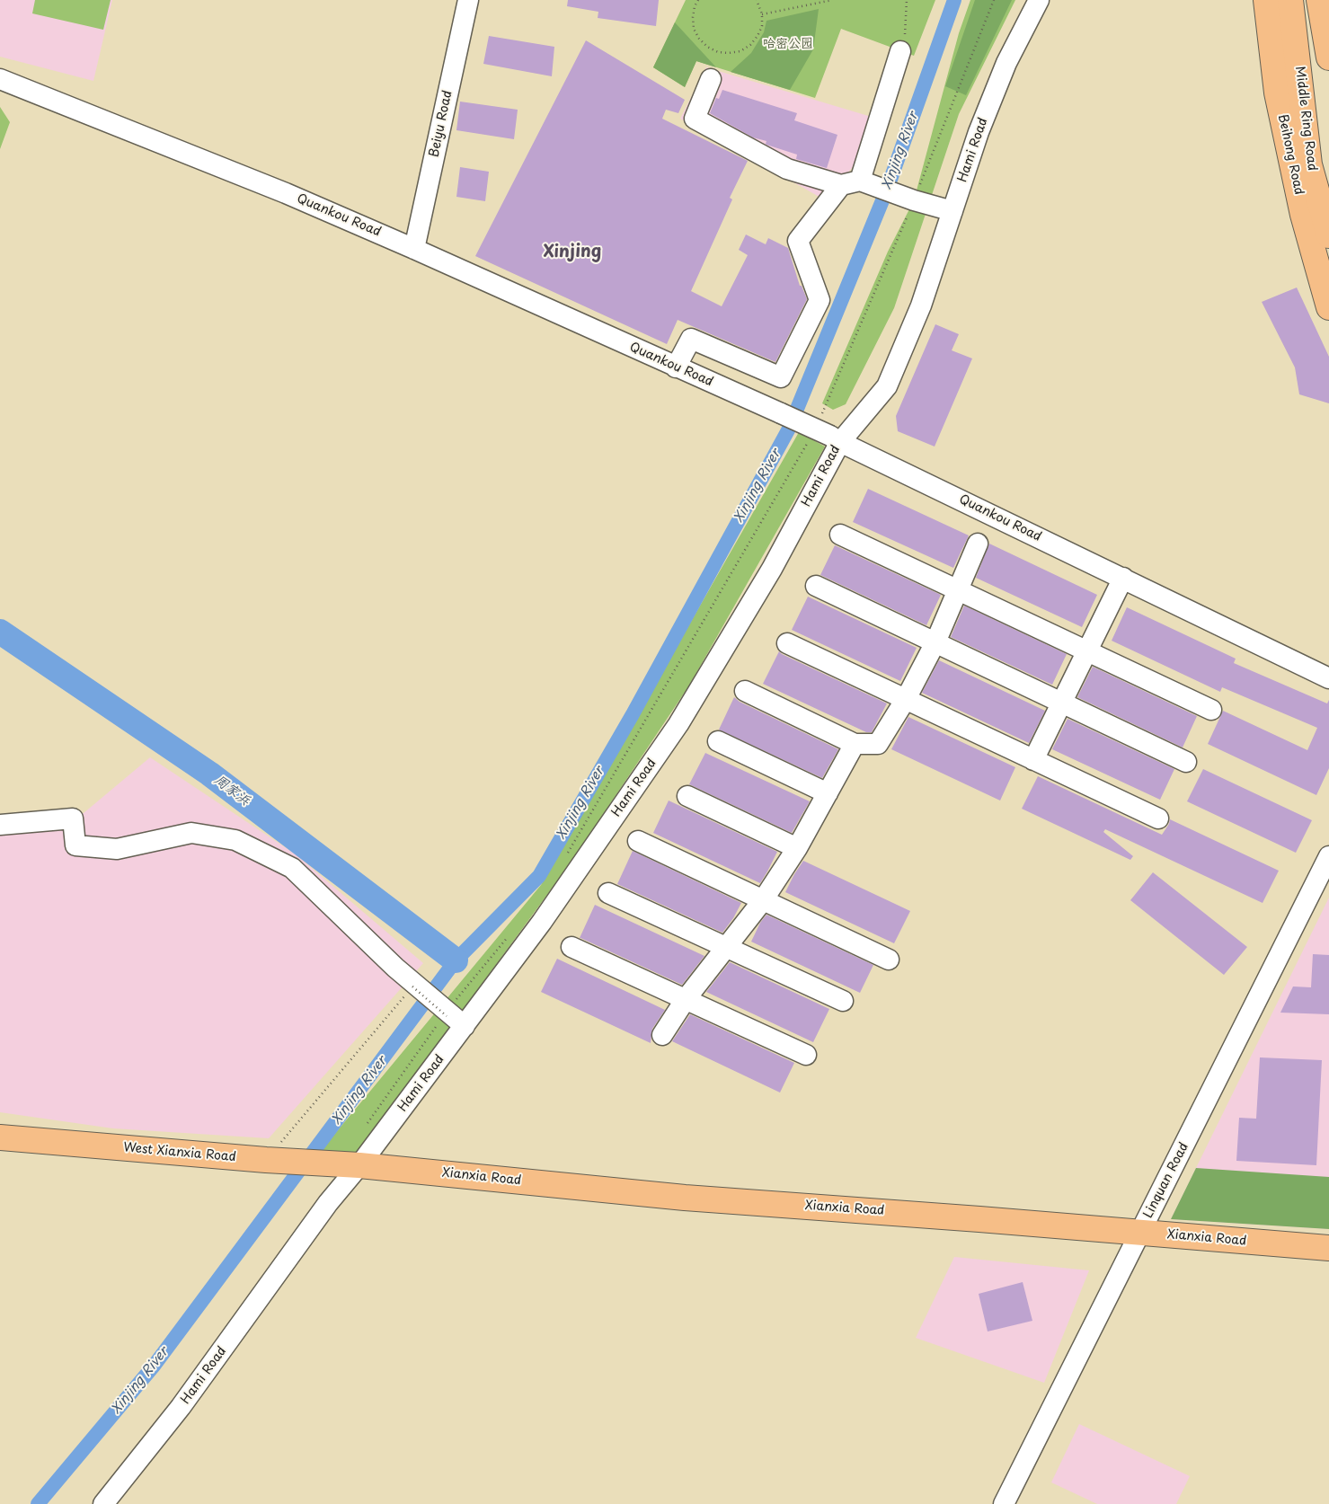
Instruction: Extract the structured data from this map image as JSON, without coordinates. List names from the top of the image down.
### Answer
{
  "streets": {
    "main road": [
      "Middle Ring Road",
      "Beihong Road",
      "West Xianxia Road",
      "Xianxia Road"
    ],
    "street": [
      "Beiyu Road",
      "Hami Road",
      "Quankou Road",
      "Linquan Road"
    ]
  },
  "crossings": [
    ["Beiyu Road", "Quankou Road"],
    ["Hami Road", "Quankou Road"],
    ["Hami Road", "West Xianxia Road"],
    ["Hami Road", "Xianxia Road"],
    ["West Xianxia Road", "Xianxia Road"],
    ["Xianxia Road", "Linquan Road"]
  ],
  "districts": ["Xinjing"],
  "water": ["Xinjing River", "周家浜"],
  "parks": ["哈密公园"]
}
